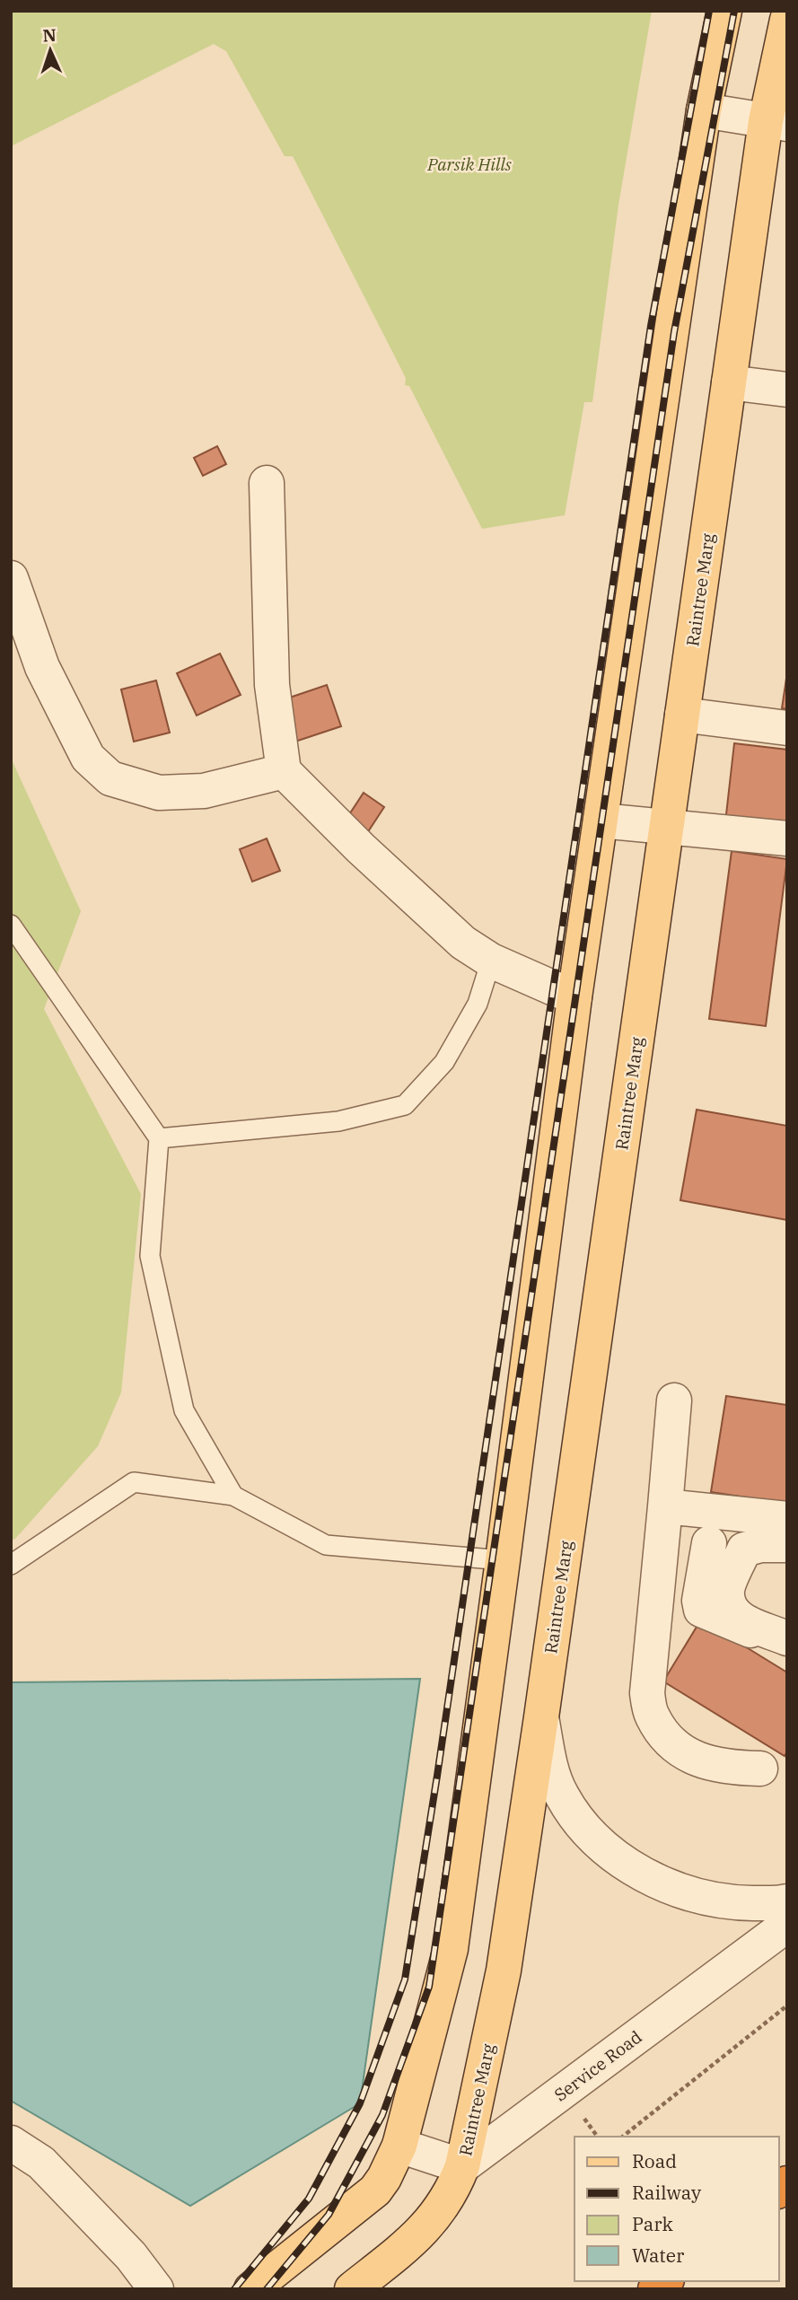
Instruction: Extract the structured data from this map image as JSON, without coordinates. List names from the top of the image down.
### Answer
{
  "streets": {
    "main road": ["Raintree Marg"],
    "street": ["Service Road"]
  },
  "crossings": [
    ["Raintree Marg", "Service Road"]
  ],
  "parks": ["Parsik Hills"],
  "legend": [
    "Road",
    "Railway",
    "Park",
    "Water"
  ],
  "north": "top"
}
